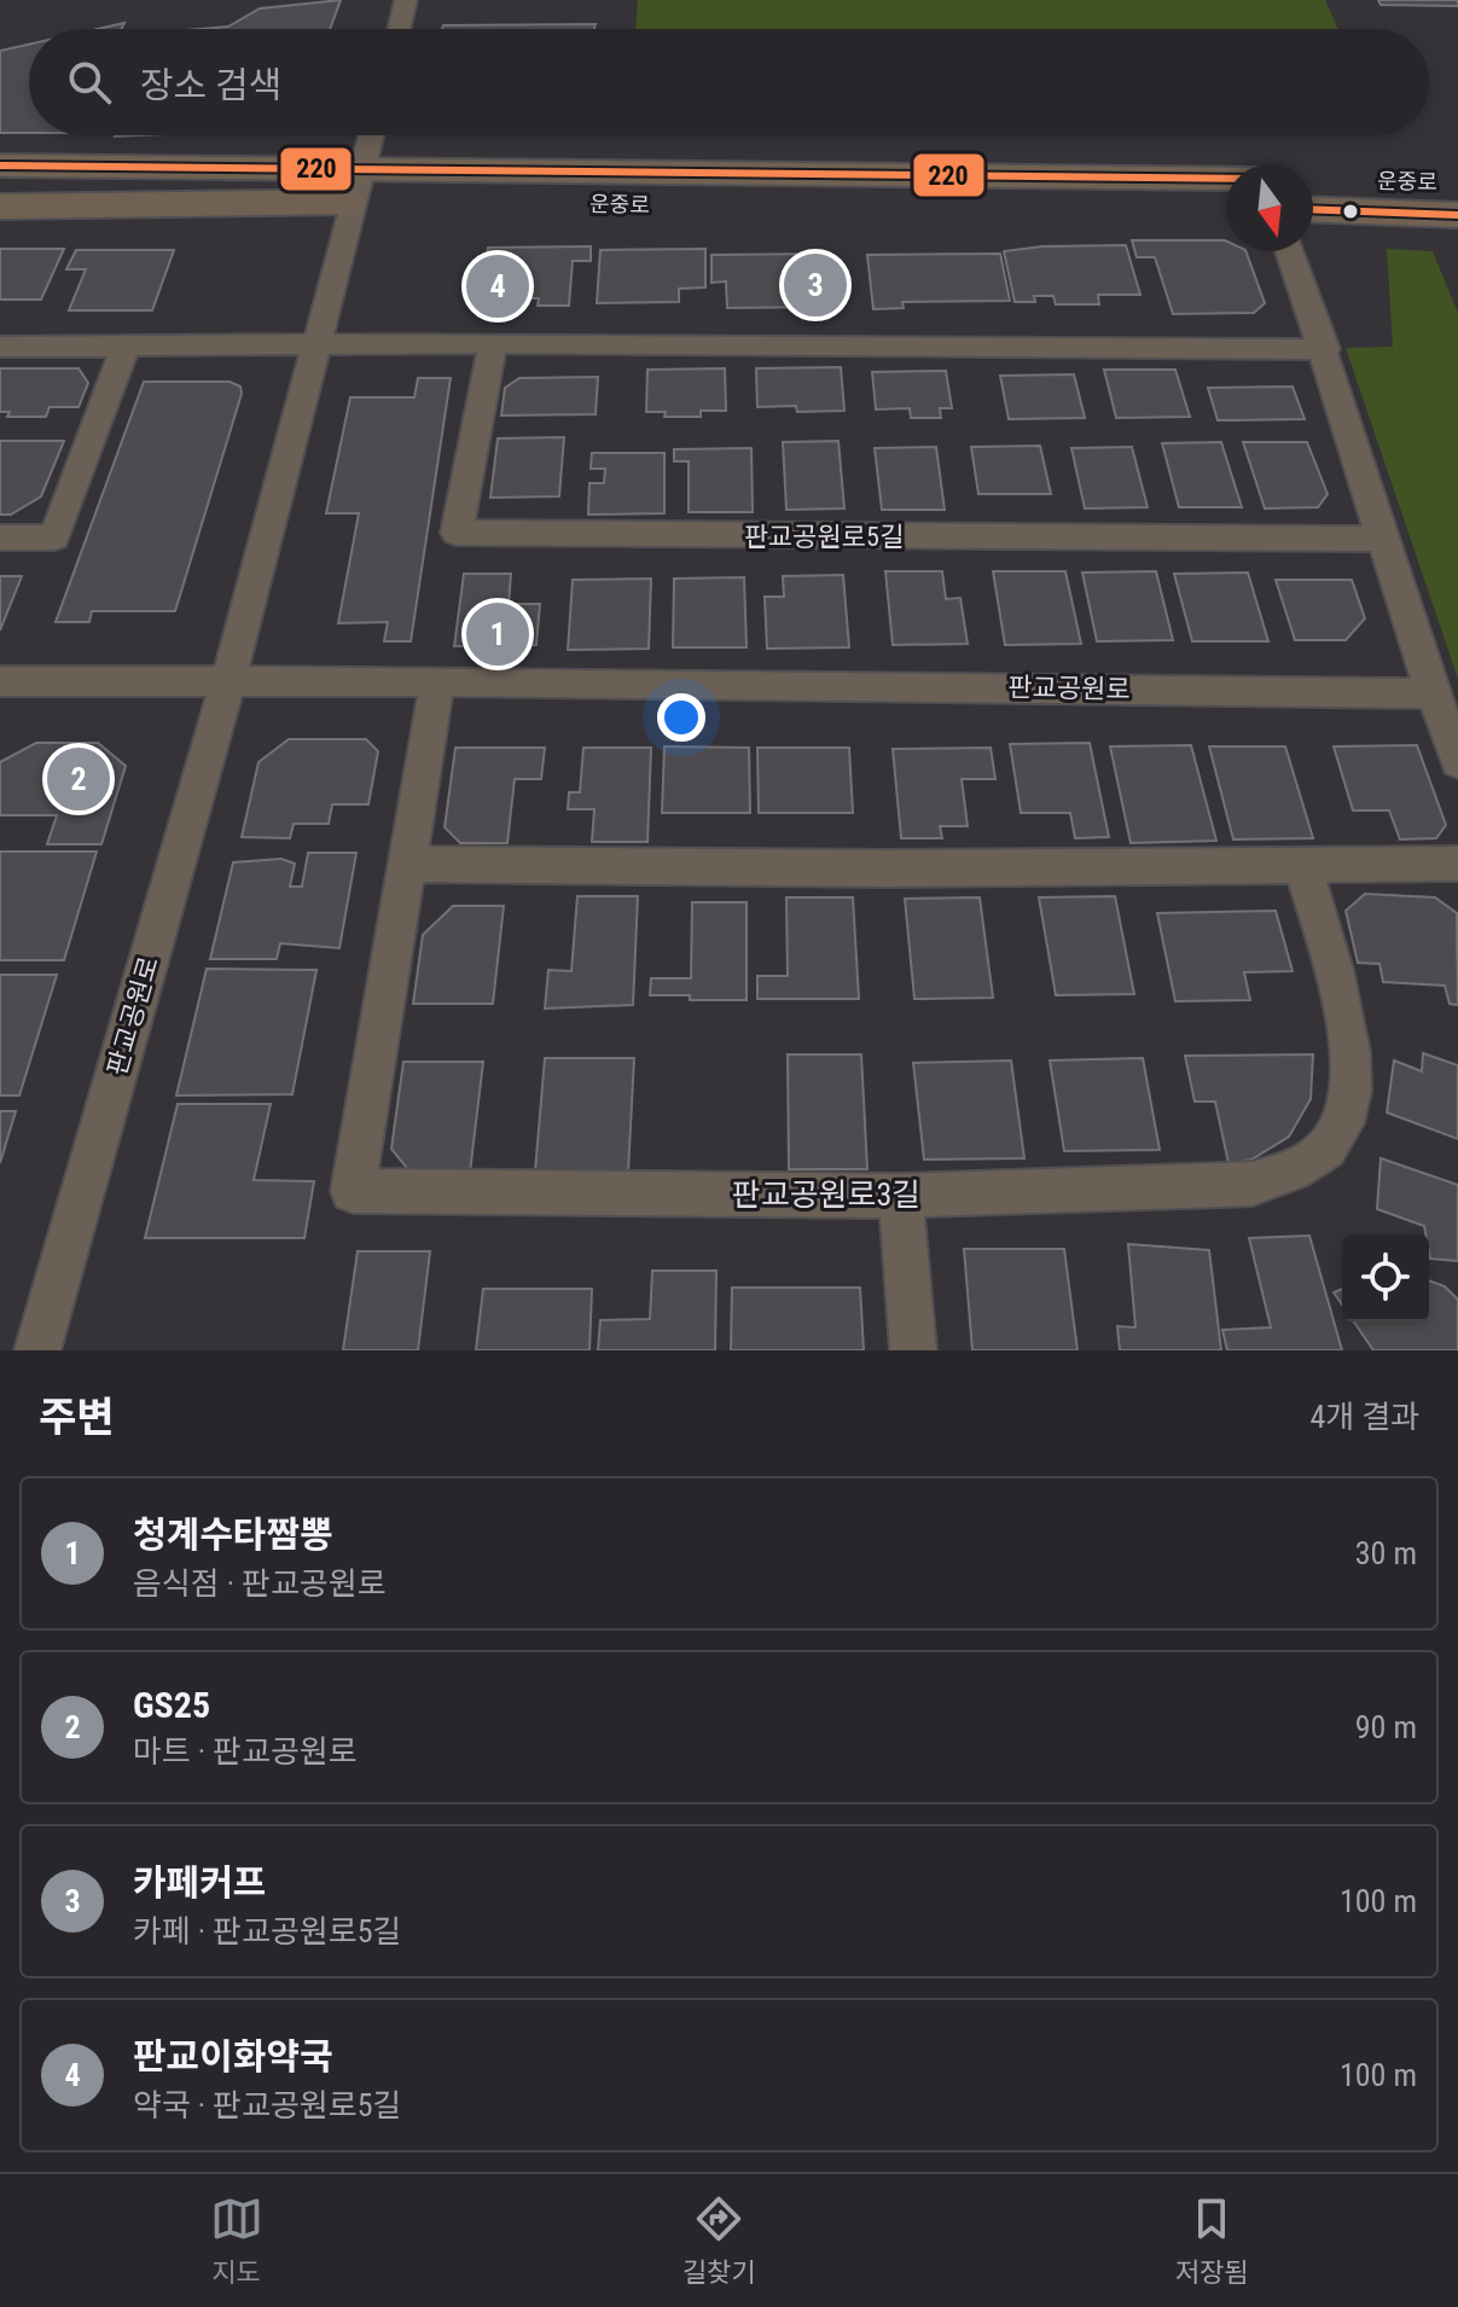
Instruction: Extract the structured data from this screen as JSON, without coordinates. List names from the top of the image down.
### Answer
{
  "streets": {
    "main road": ["운중로"],
    "street": ["판교공원로5길", "판교공원로", "판교공원로3길"]
  },
  "crossings": [
    ["운중로", "판교공원로"],
    ["판교공원로", "판교공원로3길"]
  ],
  "lines": ["transit line 220"],
  "north": "bottom",
  "page": {
    "search": "장소 검색",
    "pins": [
      "3",
      "4",
      "1",
      "2"
    ],
    "heading": ["주변", "4개 결과"],
    "list": [
      {
        "mark": "1",
        "name": "청계수타짬뽕",
        "note": "음식점 · 판교공원로",
        "value": "30 m"
      },
      {
        "mark": "2",
        "name": "GS25",
        "note": "마트 · 판교공원로",
        "value": "90 m"
      },
      {
        "mark": "3",
        "name": "카페커프",
        "note": "카페 · 판교공원로5길",
        "value": "100 m"
      },
      {
        "mark": "4",
        "name": "판교이화약국",
        "note": "약국 · 판교공원로5길",
        "value": "100 m"
      }
    ],
    "nav": ["지도", "길찾기", "저장됨"]
  }
}
